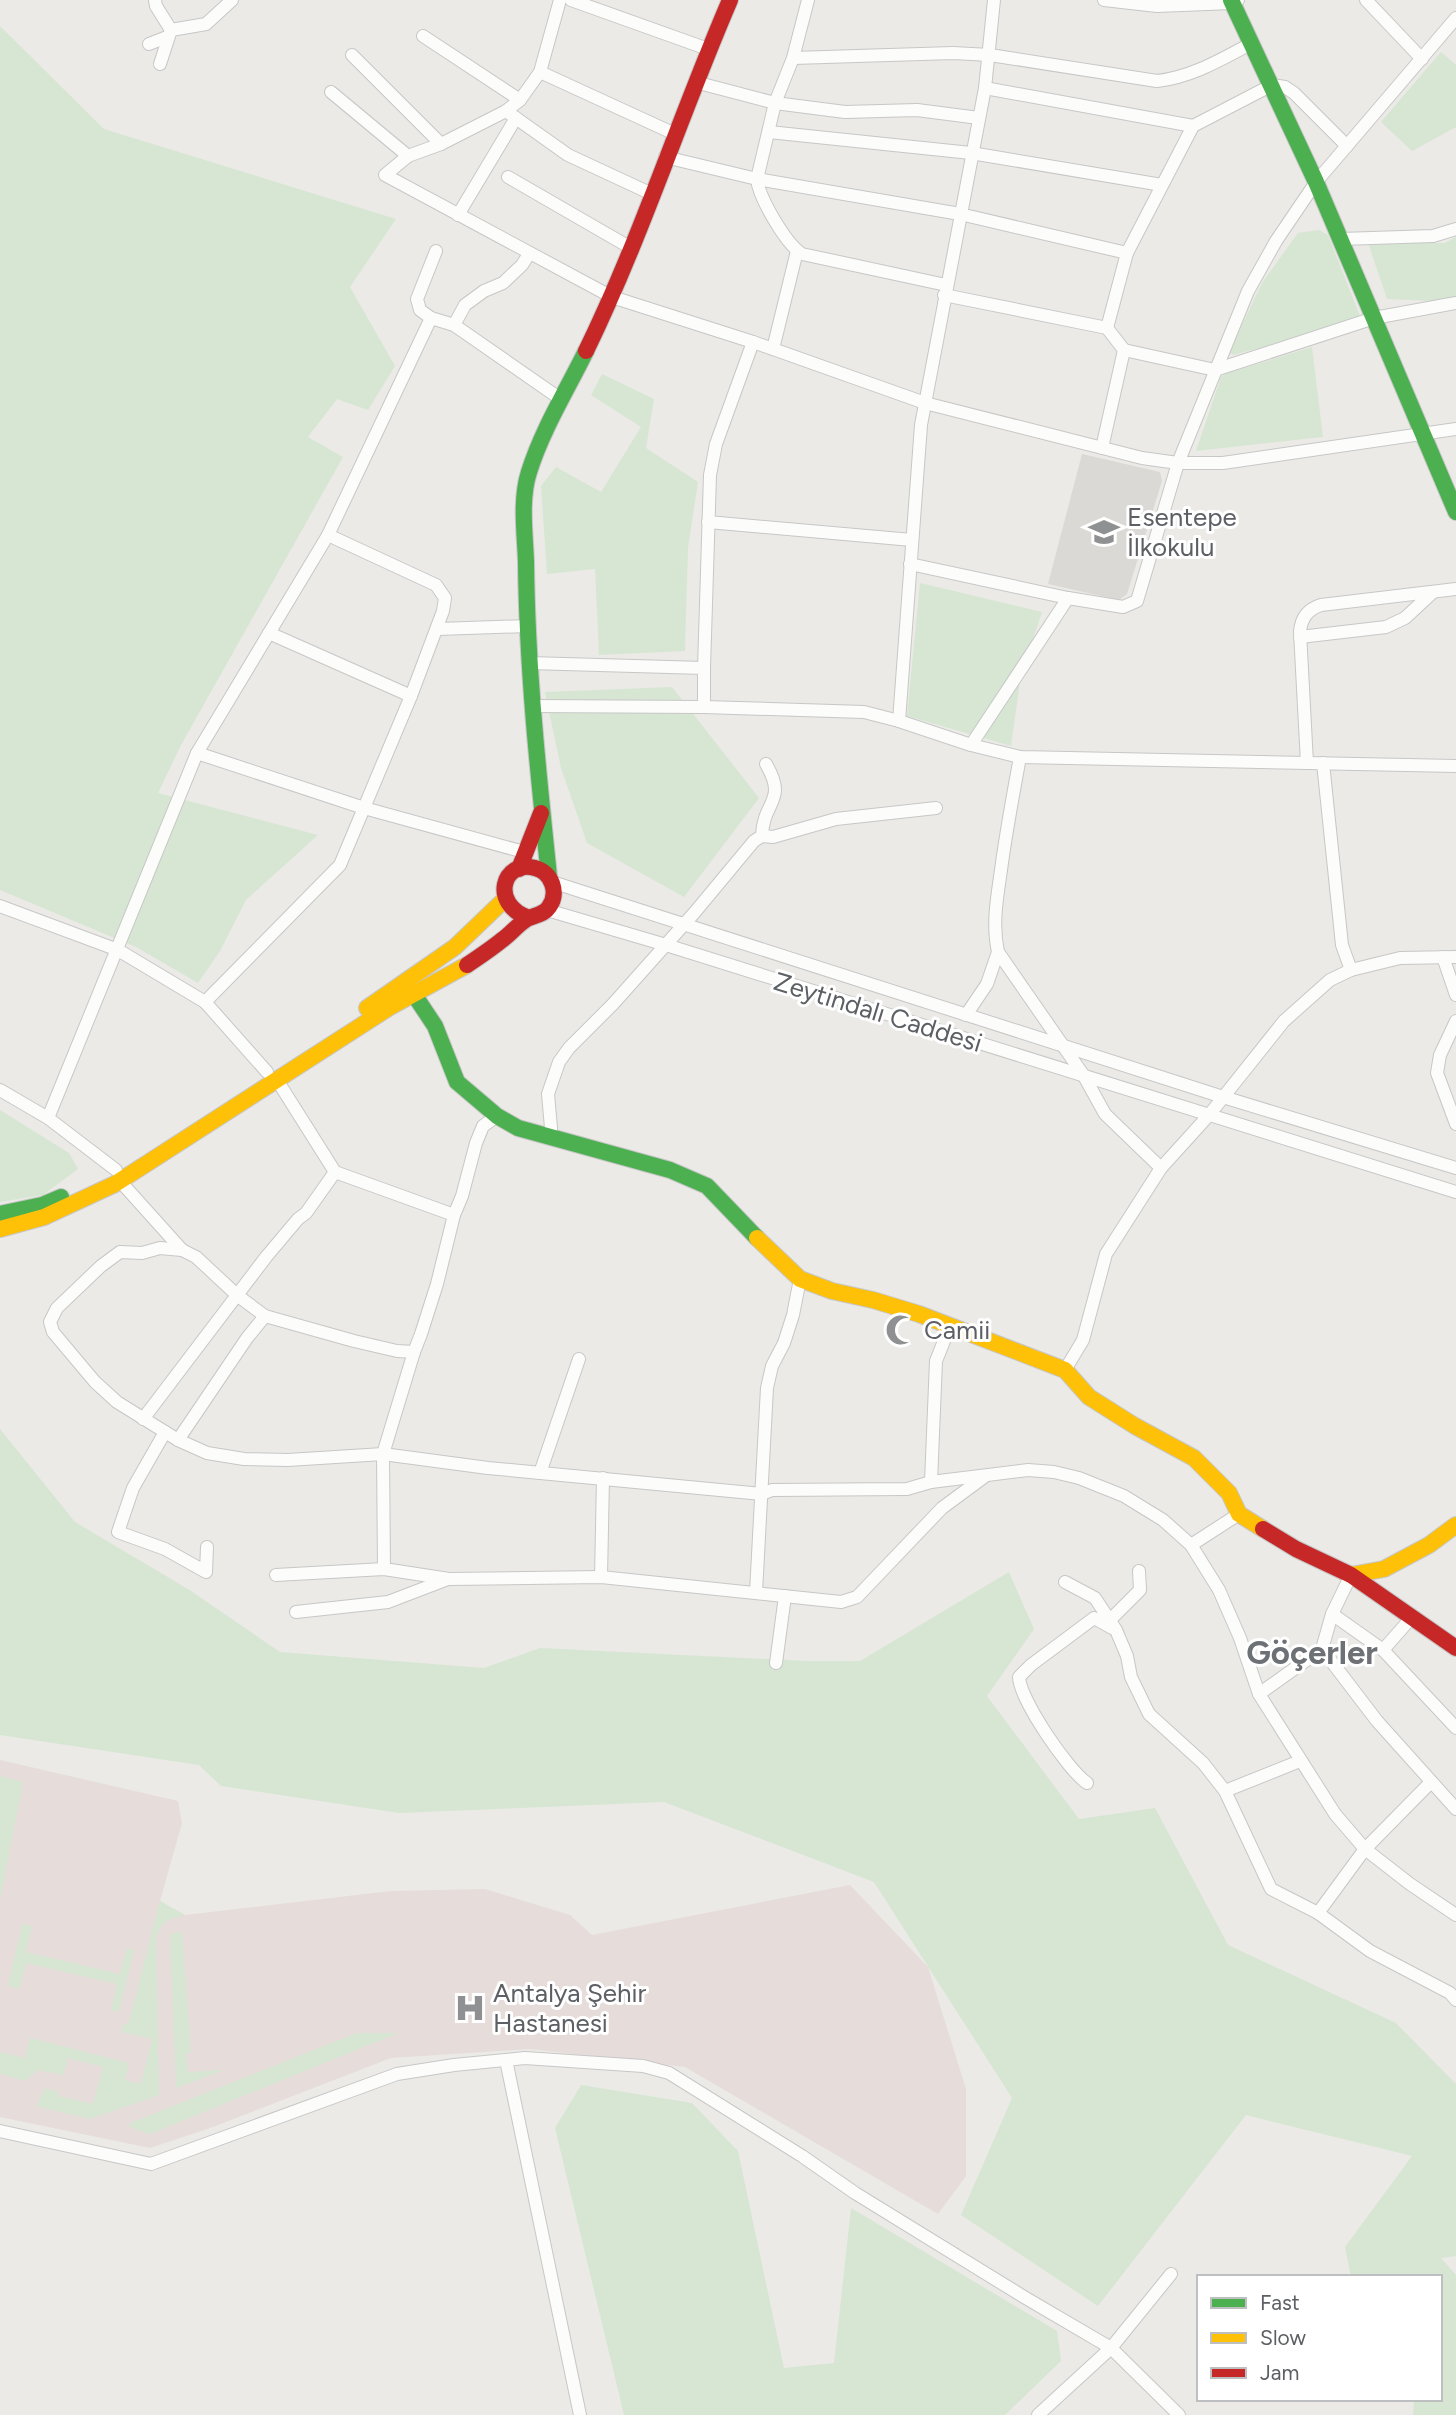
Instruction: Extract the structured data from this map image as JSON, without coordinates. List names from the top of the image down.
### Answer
{
  "streets": {
    "street": ["Zeytindalı Caddesi"]
  },
  "districts": ["Göçerler"],
  "places": {
    "school or university": ["Esentepe İlkokulu"],
    "mosque": ["Camii"],
    "hospital": ["Antalya Şehir Hastanesi"]
  },
  "legend": ["Fast", "Slow", "Jam"]
}
